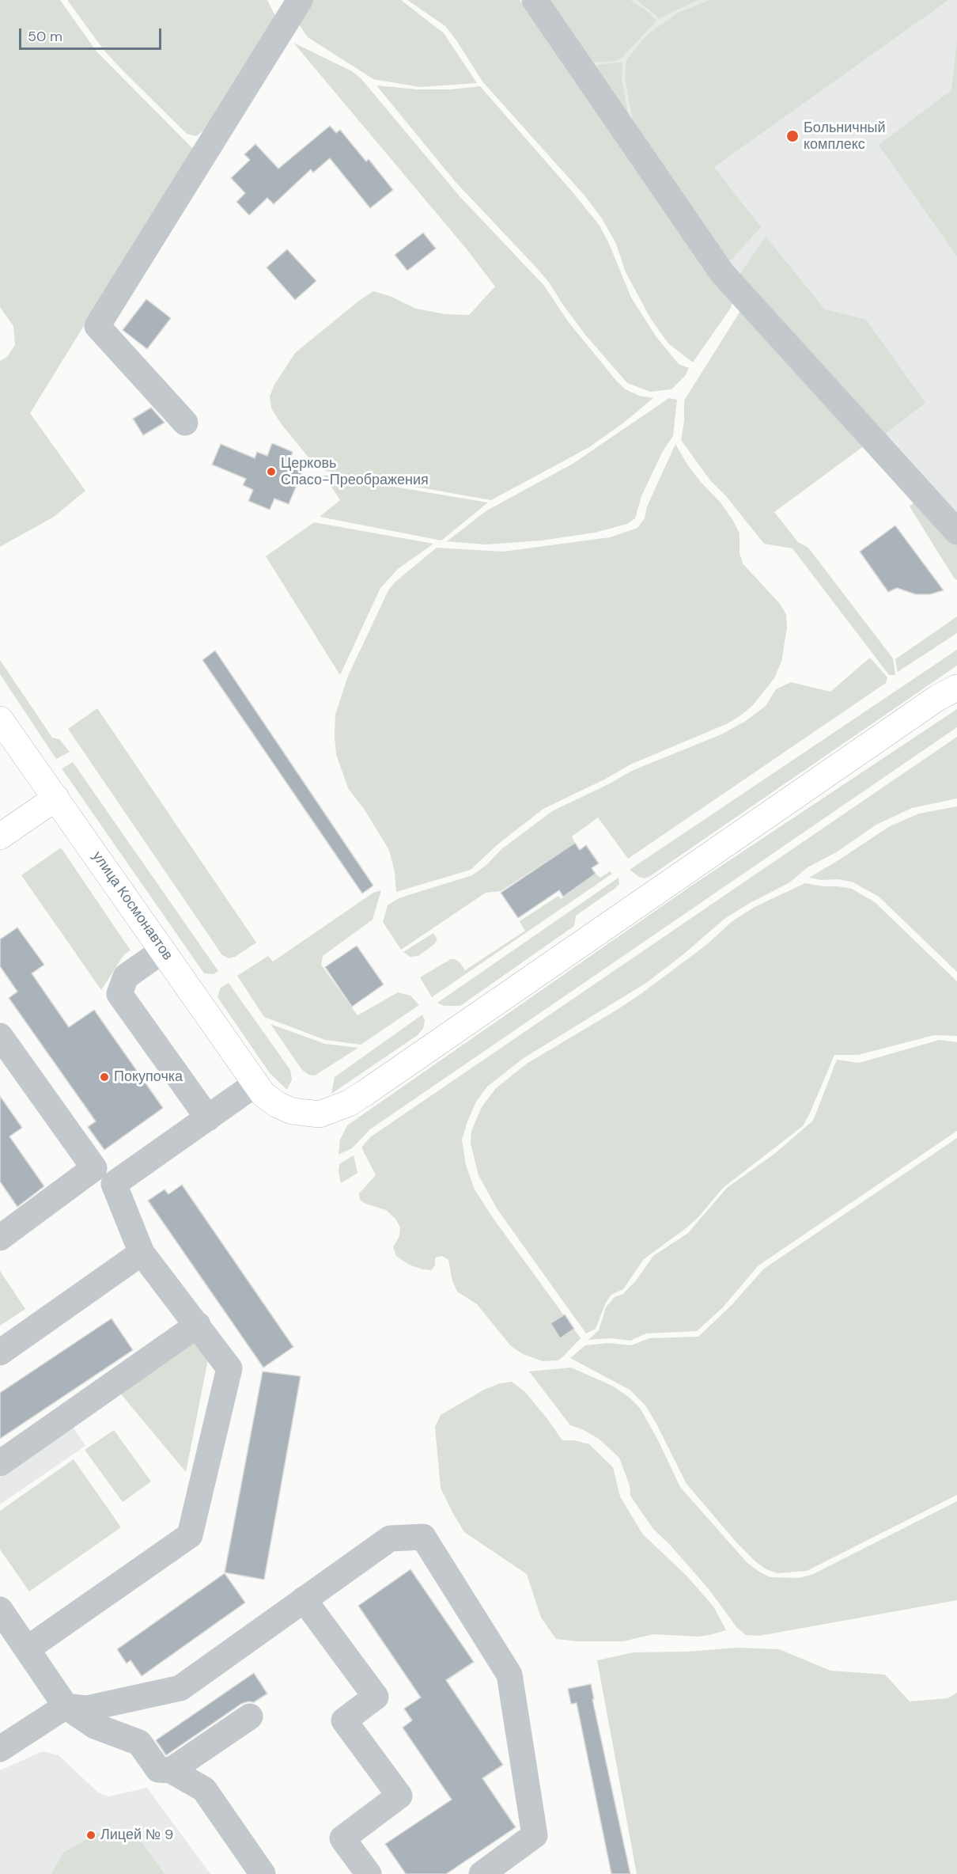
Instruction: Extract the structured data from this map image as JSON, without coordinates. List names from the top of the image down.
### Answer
{
  "streets": {
    "main road": ["улица Космонавтов"]
  },
  "places": [
    "Больничный комплекс",
    "Церковь Спасо-Преображения",
    "Покупочка",
    "Лицей № 9"
  ],
  "scale_bar": "50 m"
}
